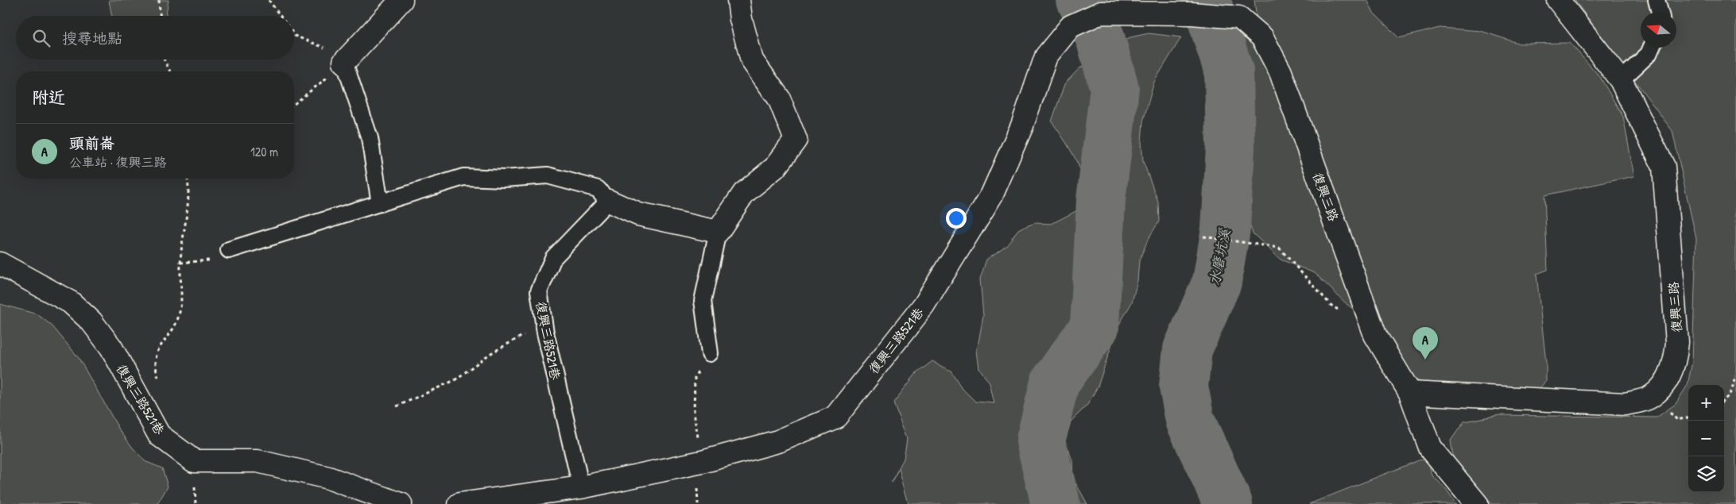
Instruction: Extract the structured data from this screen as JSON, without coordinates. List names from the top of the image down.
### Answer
{
  "streets": {
    "street": ["復興三路", "復興三路521巷"]
  },
  "crossings": [
    ["復興三路", "復興三路521巷"]
  ],
  "water": ["水磨坑溪"],
  "north": "left",
  "page": {
    "search": "搜尋地點",
    "heading": "附近",
    "list": [
      {
        "mark": "A",
        "name": "頭前崙",
        "note": "公車站 · 復興三路",
        "value": "120 m"
      }
    ],
    "pins": "A",
    "map_buttons": ["+", "−"]
  }
}
